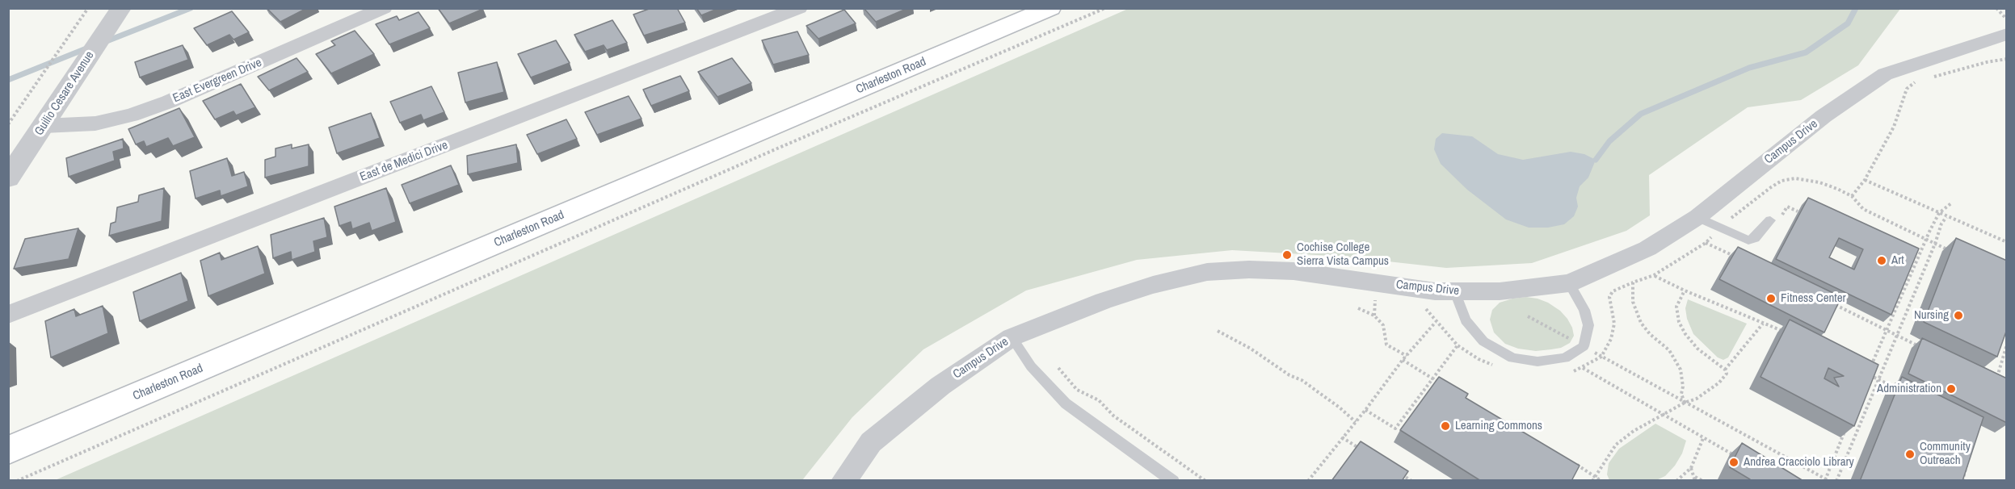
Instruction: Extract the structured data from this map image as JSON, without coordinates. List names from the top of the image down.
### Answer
{
  "streets": {
    "main road": ["Charleston Road"],
    "street": [
      "East Evergreen Drive",
      "Guilio Cesare Avenue",
      "Campus Drive",
      "East de Medici Drive"
    ]
  },
  "crossings": [
    ["East Evergreen Drive", "Guilio Cesare Avenue"]
  ],
  "places": [
    "Cochise College Sierra Vista Campus",
    "Art",
    "Fitness Center",
    "Nursing",
    "Administration",
    "Learning Commons",
    "Community Outreach",
    "Andrea Cracciolo Library"
  ]
}
